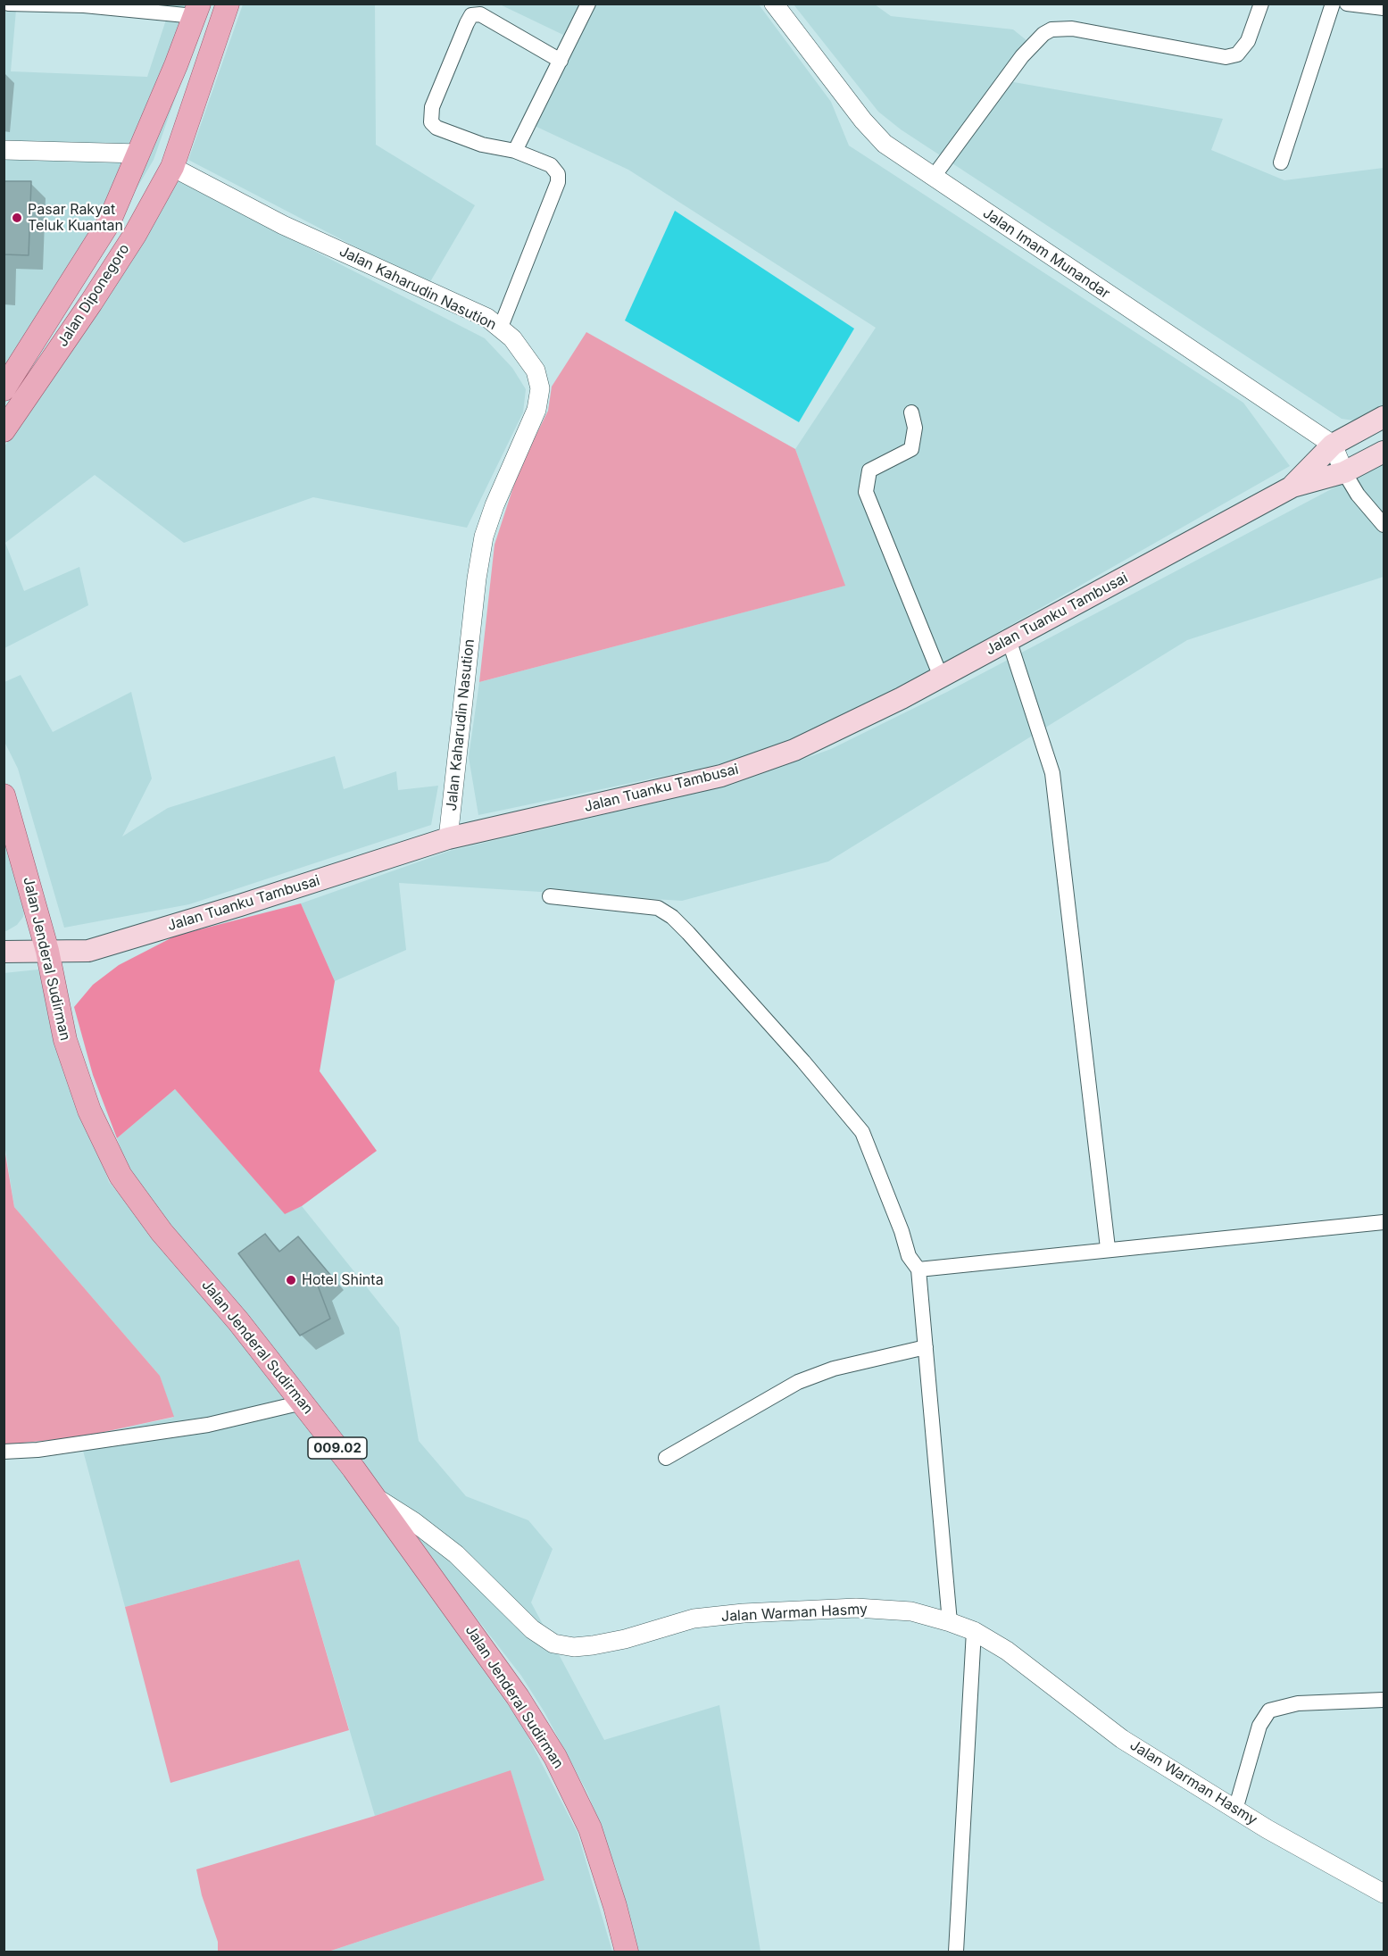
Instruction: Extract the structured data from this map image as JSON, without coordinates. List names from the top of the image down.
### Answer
{
  "streets": {
    "main road": [
      "Jalan Diponegoro",
      "Jalan Tuanku Tambusai",
      "Jalan Jenderal Sudirman",
      "009.02"
    ],
    "street": ["Jalan Imam Munandar", "Jalan Kaharudin Nasution", "Jalan Warman Hasmy"]
  },
  "crossings": [
    ["Jalan Imam Munandar", "Jalan Tuanku Tambusai"],
    ["Jalan Kaharudin Nasution", "Jalan Diponegoro"],
    ["Jalan Kaharudin Nasution", "Jalan Tuanku Tambusai"],
    ["Jalan Tuanku Tambusai", "Jalan Jenderal Sudirman"],
    ["Jalan Jenderal Sudirman", "Jalan Warman Hasmy"]
  ],
  "places": ["Pasar Rakyat Teluk Kuantan", "Hotel Shinta"]
}
